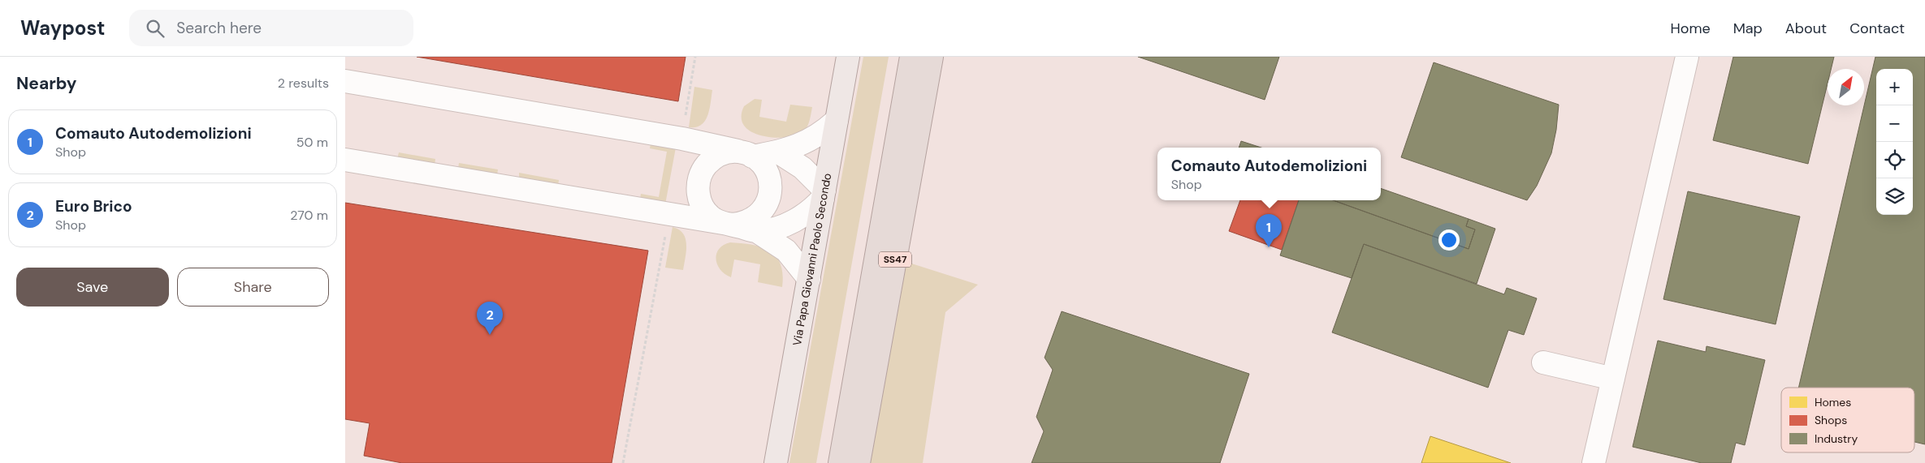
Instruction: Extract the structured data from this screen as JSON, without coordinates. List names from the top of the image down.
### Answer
{
  "streets": {
    "highway": ["SS47"],
    "main road": ["Via Papa Giovanni Paolo Secondo"]
  },
  "legend": ["Homes", "Shops", "Industry"],
  "north": "top right",
  "page": {
    "header": "Waypost",
    "search": "Search here",
    "nav": [
      "Home",
      "Map",
      "About",
      "Contact"
    ],
    "heading": ["Nearby", "2 results"],
    "map_buttons": ["+", "−"],
    "list": [
      {
        "mark": "1",
        "name": "Comauto Autodemolizioni",
        "note": "Shop",
        "value": "50 m"
      },
      {
        "mark": "2",
        "name": "Euro Brico",
        "note": "Shop",
        "value": "270 m"
      }
    ],
    "popup": ["Comauto Autodemolizioni", "Shop"],
    "pins": ["1", "2"],
    "buttons": ["Save", "Share"]
  }
}
